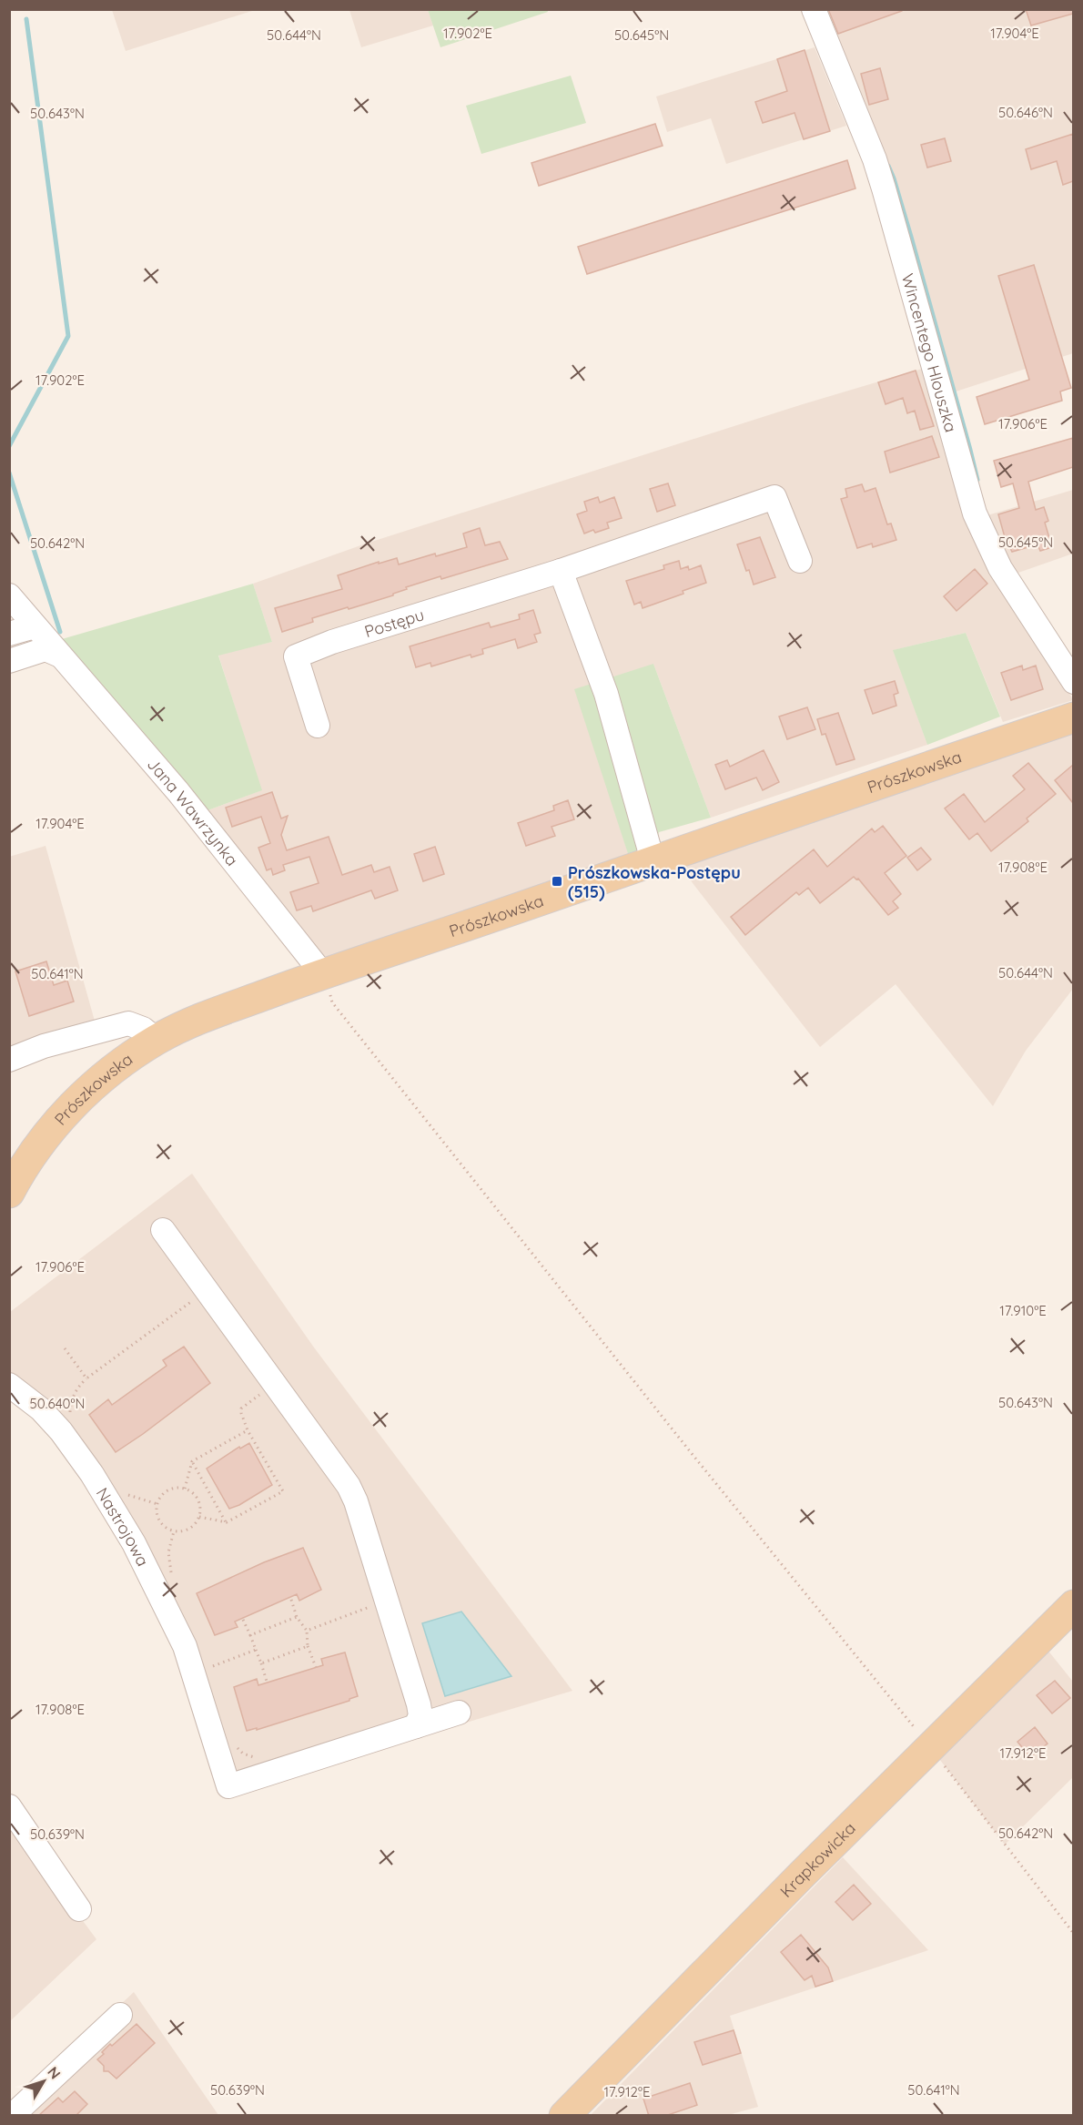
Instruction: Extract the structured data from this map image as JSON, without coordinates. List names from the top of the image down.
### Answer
{
  "streets": {
    "main road": ["Prószkowska", "Krapkowicka"],
    "street": [
      "Wincentego Hlouszka",
      "Postępu",
      "Jana Wawrzynka",
      "Nastrojowa"
    ]
  },
  "crossings": [
    ["Prószkowska", "Jana Wawrzynka"]
  ],
  "places": {
    "transit": ["Prószkowska-Postępu (515)"]
  },
  "north": "top right",
  "coordinates": [
    "17.902°E",
    "17.904°E",
    "50.644°N",
    "50.645°N",
    "50.646°N",
    "50.643°N",
    "17.906°E",
    "50.642°N",
    "17.908°E",
    "50.641°N",
    "17.910°E",
    "50.640°N",
    "17.912°E",
    "50.639°N"
  ]
}
